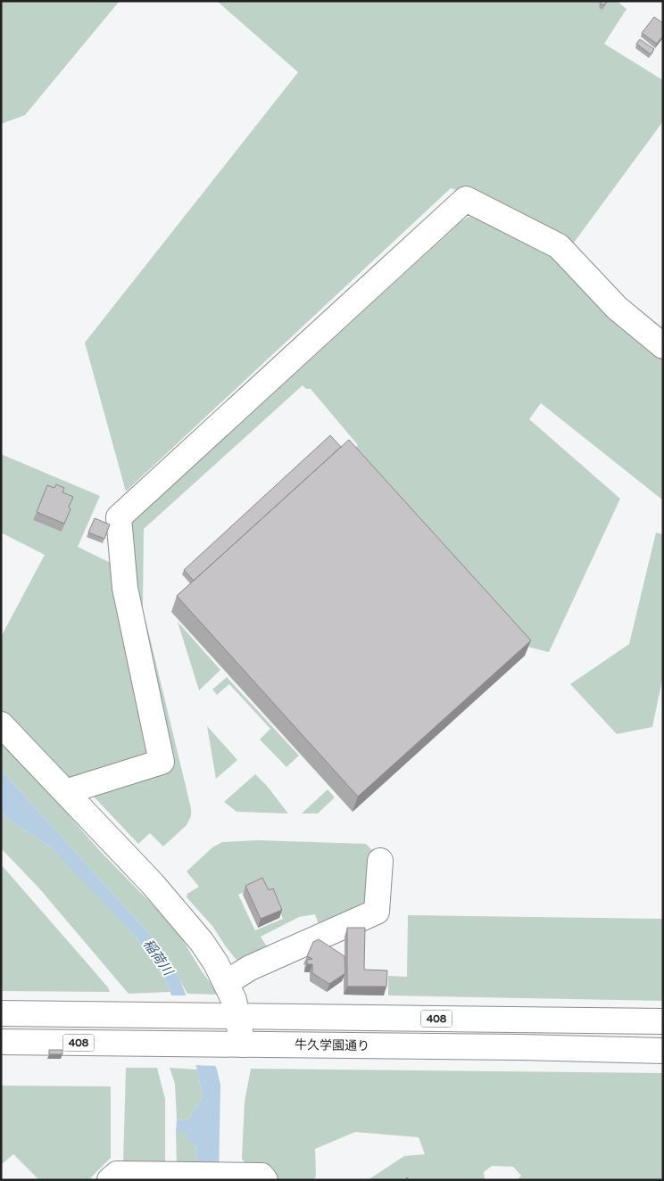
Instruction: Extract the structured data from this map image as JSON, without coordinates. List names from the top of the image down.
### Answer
{
  "streets": {
    "main road": ["408", "牛久学園通り"]
  },
  "water": ["稲荷川"]
}
